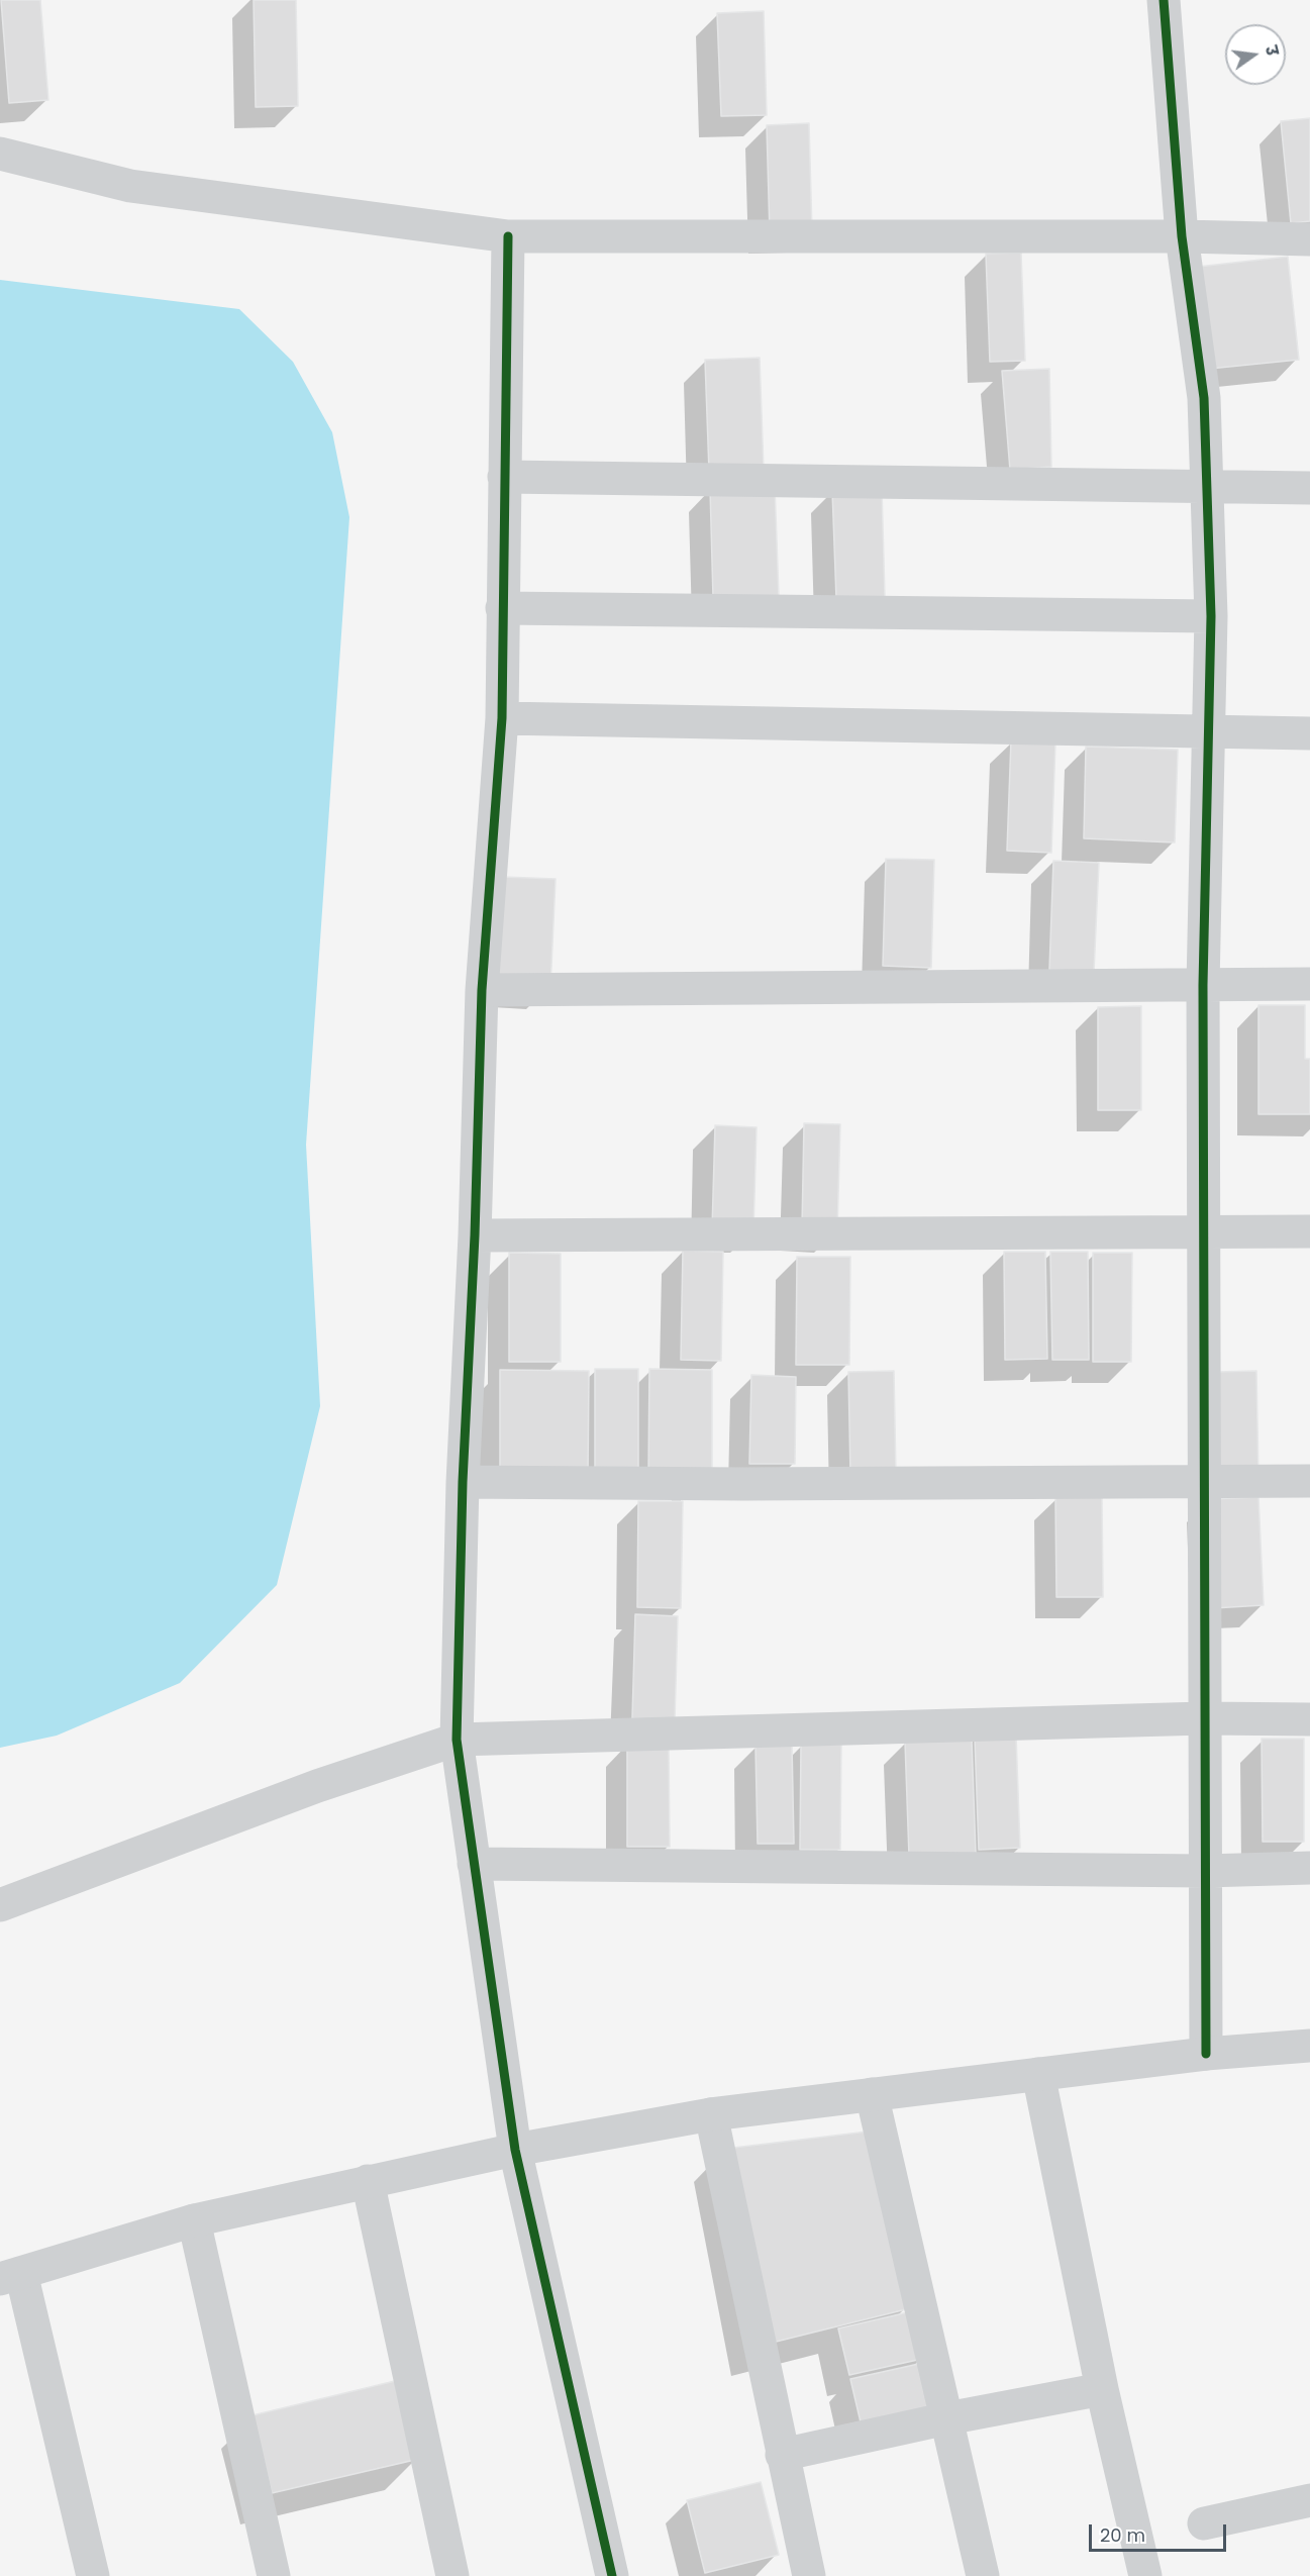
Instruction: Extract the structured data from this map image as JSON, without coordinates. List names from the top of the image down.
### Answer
{
  "scale_bar": "20 m",
  "north": "right"
}
